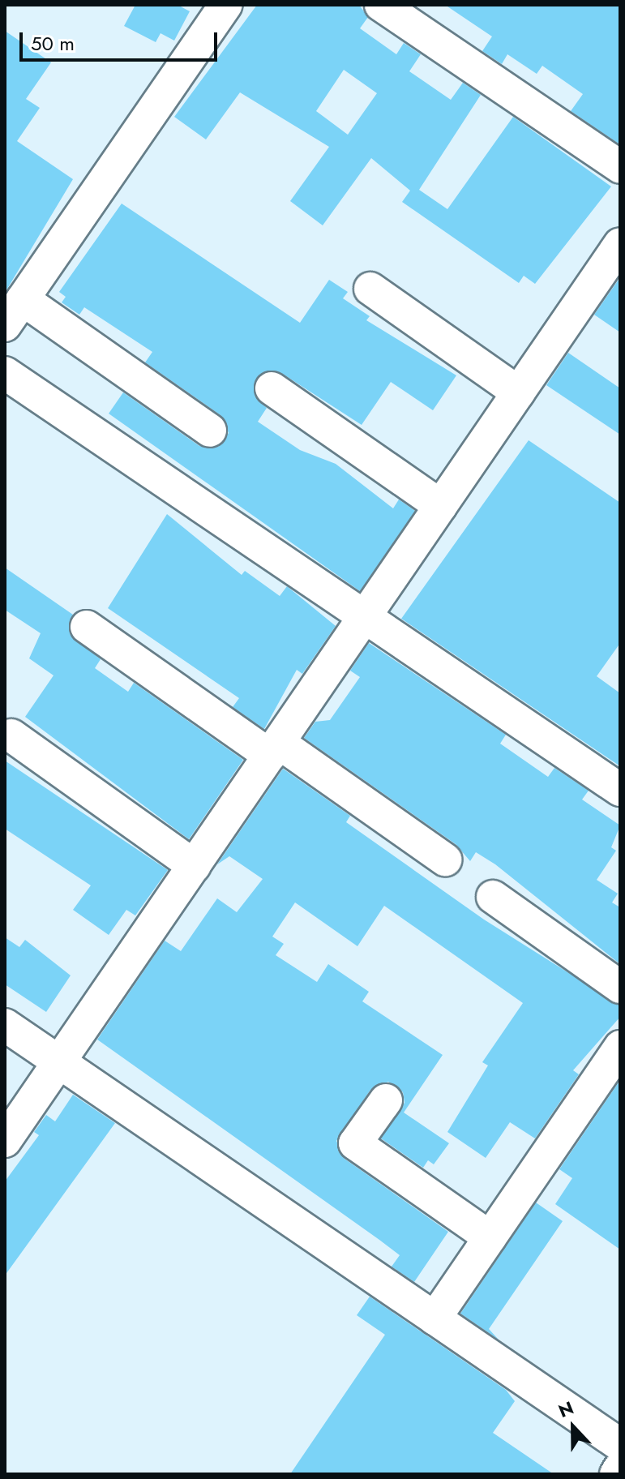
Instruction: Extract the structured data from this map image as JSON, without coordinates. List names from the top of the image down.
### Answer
{
  "scale_bar": "50 m",
  "north": "top"
}
